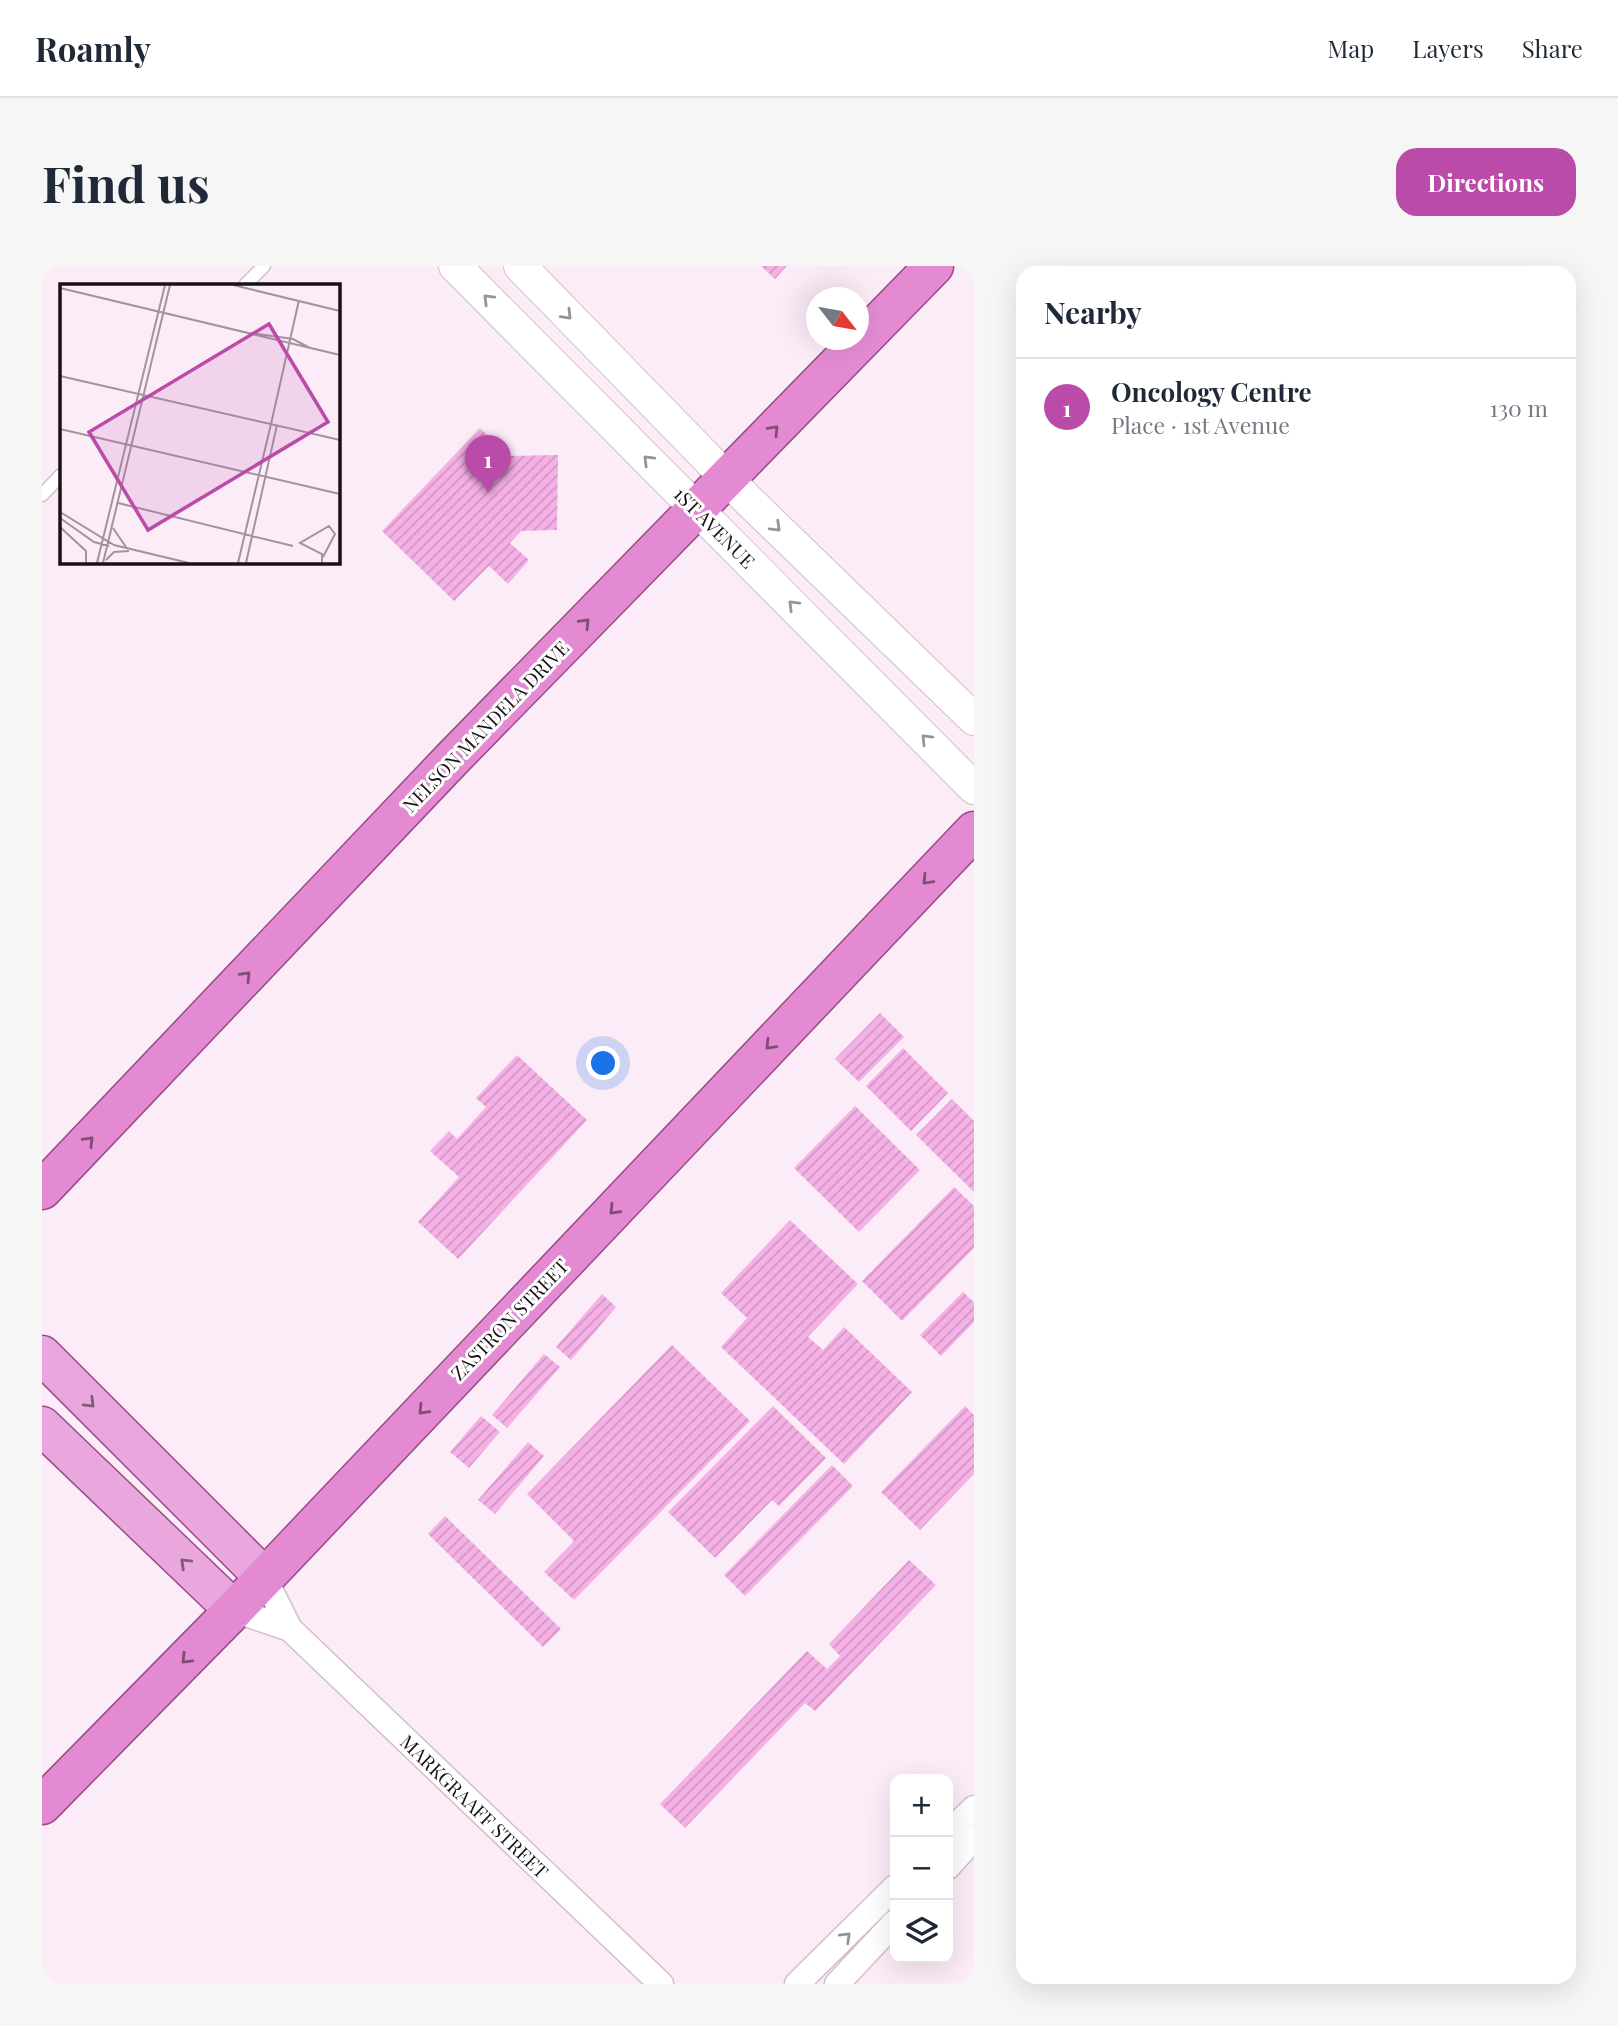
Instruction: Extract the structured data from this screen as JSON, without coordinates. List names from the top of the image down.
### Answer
{
  "streets": {
    "highway": ["NELSON MANDELA DRIVE", "ZASTRON STREET"],
    "main road": ["MARKGRAAFF STREET"],
    "street": ["1ST AVENUE"]
  },
  "crossings": [
    ["1ST AVENUE", "NELSON MANDELA DRIVE"],
    ["ZASTRON STREET", "MARKGRAAFF STREET"]
  ],
  "one_way": ["NELSON MANDELA DRIVE", "ZASTRON STREET"],
  "north": "bottom right",
  "page": {
    "header": "Roamly",
    "nav": ["Map", "Layers", "Share"],
    "buttons": "Directions",
    "title": "Find us",
    "heading": "Nearby",
    "list": [
      {
        "mark": "1",
        "name": "Oncology Centre",
        "note": "Place · 1st Avenue",
        "value": "130 m"
      }
    ],
    "pins": "1",
    "map_buttons": ["+", "−"]
  }
}
